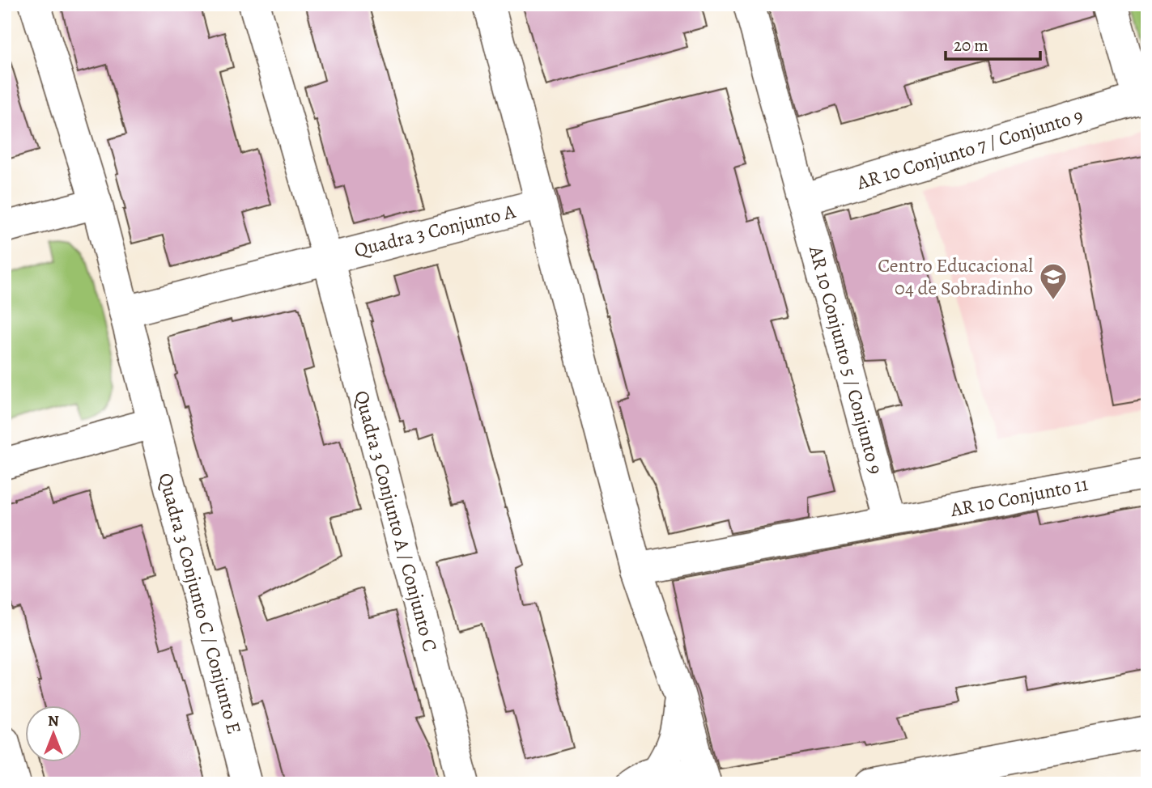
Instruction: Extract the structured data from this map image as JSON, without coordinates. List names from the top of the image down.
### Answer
{
  "streets": {
    "street": [
      "AR 10 Conjunto 7 / Conjunto 9",
      "Quadra 3 Conjunto A",
      "AR 10 Conjunto 5 / Conjunto 9",
      "AR 10 Conjunto 11",
      "Quadra 3 Conjunto A / Conjunto C",
      "Quadra 3 Conjunto C / Conjunto E"
    ]
  },
  "crossings": [
    ["AR 10 Conjunto 7 / Conjunto 9", "AR 10 Conjunto 5 / Conjunto 9"],
    ["Quadra 3 Conjunto A", "Quadra 3 Conjunto A / Conjunto C"],
    ["Quadra 3 Conjunto A", "Quadra 3 Conjunto C / Conjunto E"],
    ["AR 10 Conjunto 5 / Conjunto 9", "AR 10 Conjunto 11"]
  ],
  "places": {
    "school or university": ["Centro Educacional 04 de Sobradinho"]
  },
  "scale_bar": "20 m",
  "north": "top"
}
